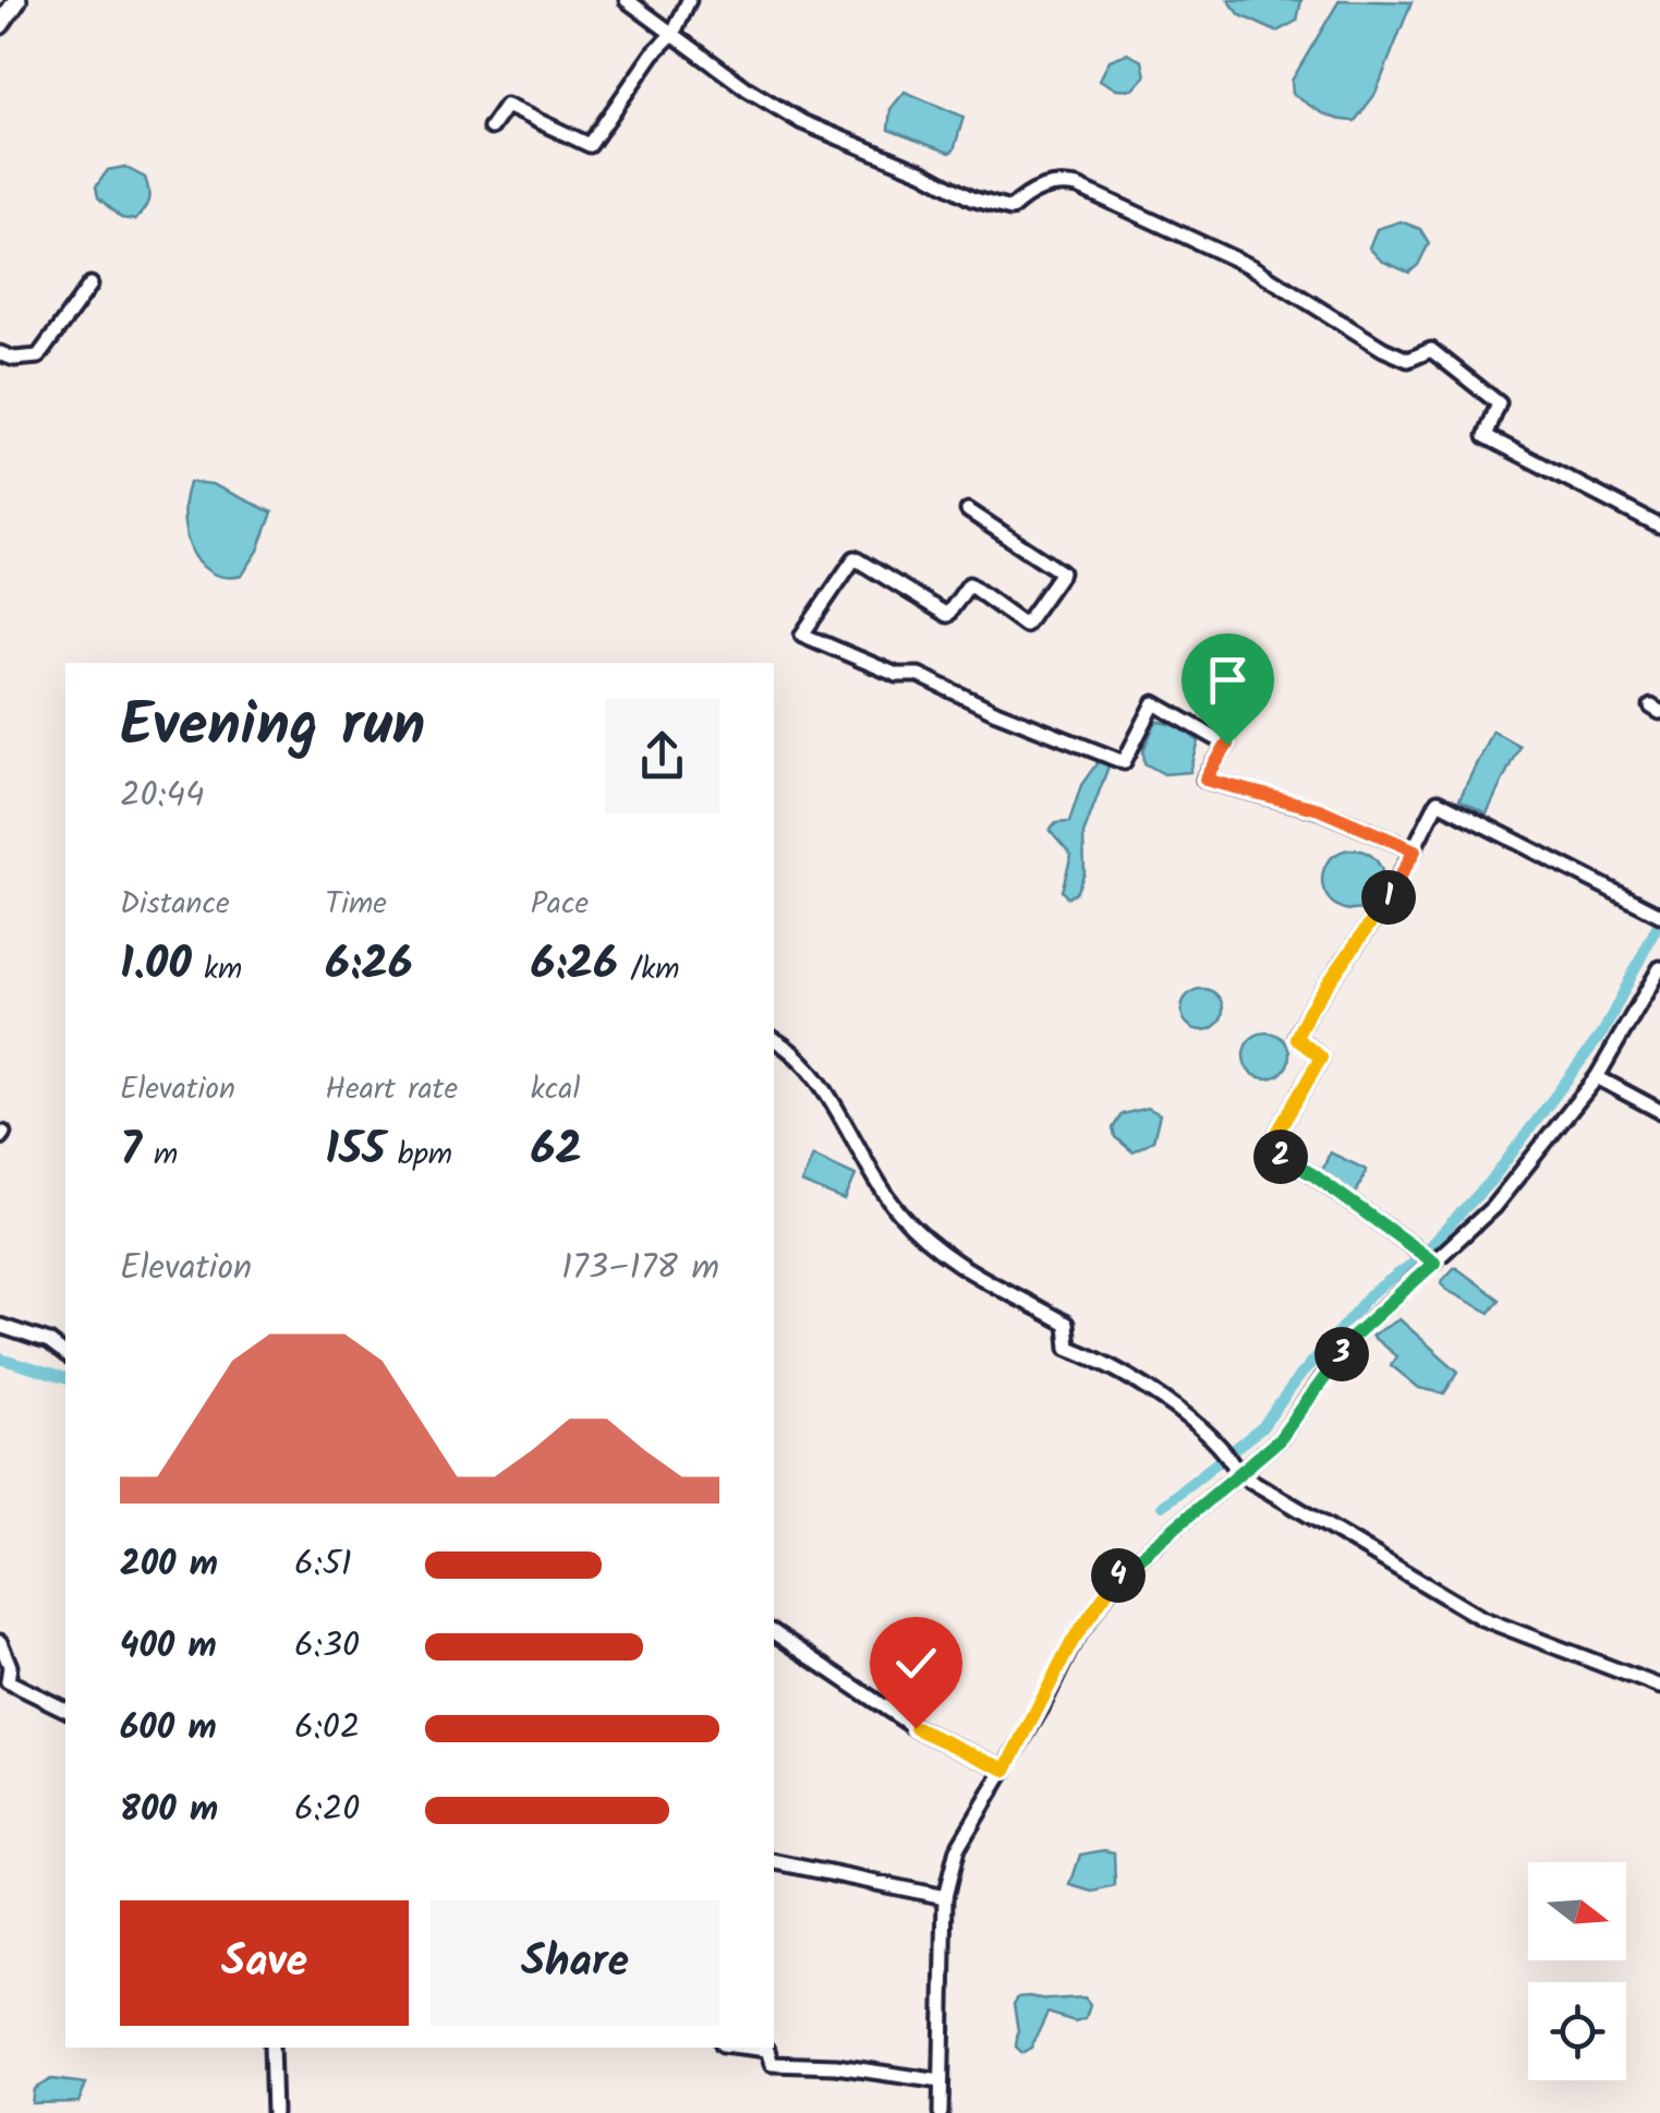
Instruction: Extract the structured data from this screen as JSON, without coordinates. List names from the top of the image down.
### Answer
{
  "north": "right",
  "page": {
    "heading": ["Evening run", "20:44"],
    "stats": [
      ["Distance", "1.00 km"],
      ["Time", "6:26"],
      ["Pace", "6:26 /km"],
      ["Elevation", "7 m"],
      ["Heart rate", "155 bpm"],
      ["kcal", "62"]
    ],
    "pins": [
      "1",
      "2",
      "3",
      "4"
    ],
    "chart": ["Elevation", "173–178 m"],
    "list": [
      {
        "name": "200 m",
        "note": "6:51"
      },
      {
        "name": "400 m",
        "note": "6:30"
      },
      {
        "name": "600 m",
        "note": "6:02"
      },
      {
        "name": "800 m",
        "note": "6:20"
      }
    ],
    "buttons": ["Save", "Share"]
  }
}
